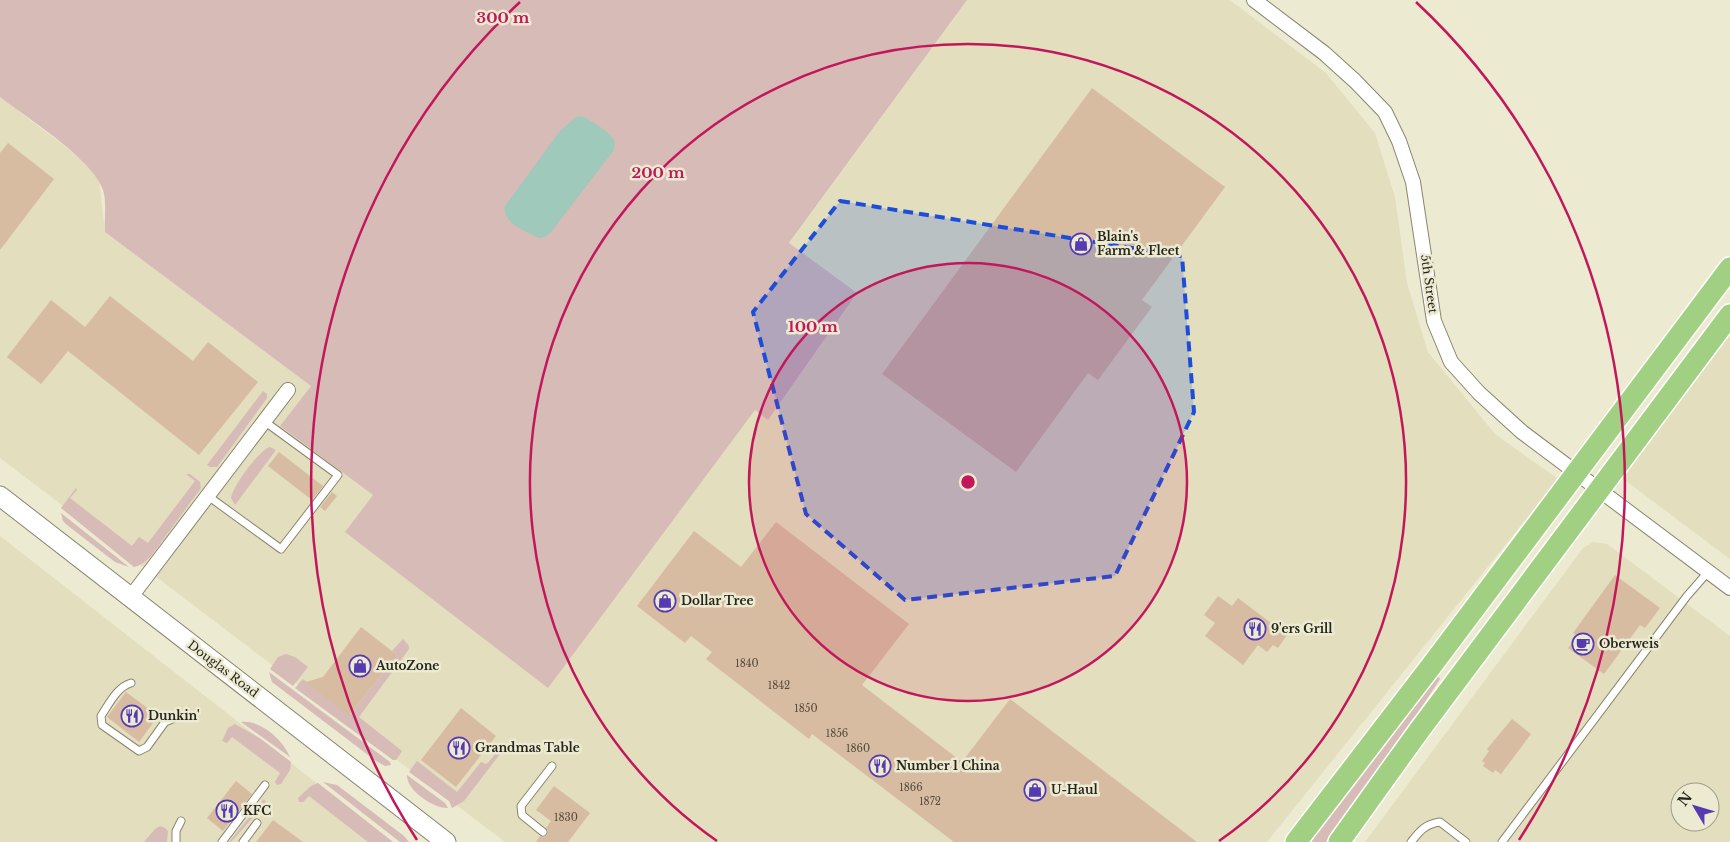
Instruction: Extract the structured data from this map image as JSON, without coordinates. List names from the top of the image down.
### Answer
{
  "streets": {
    "street": ["5th Street", "Douglas Road"]
  },
  "places": {
    "shop": [
      "Blain's Farm & Fleet",
      "Dollar Tree",
      "AutoZone",
      "U-Haul"
    ],
    "restaurant": [
      "9'ers Grill",
      "Dunkin'",
      "Grandmas Table",
      "Number 1 China",
      "KFC"
    ],
    "cafe": ["Oberweis"]
  },
  "house_numbers": [
    "1840",
    "1842",
    "1850",
    "1856",
    "1860",
    "1866",
    "1872",
    "1830"
  ],
  "north": "top left",
  "rings": ["300 m", "200 m", "100 m"]
}
